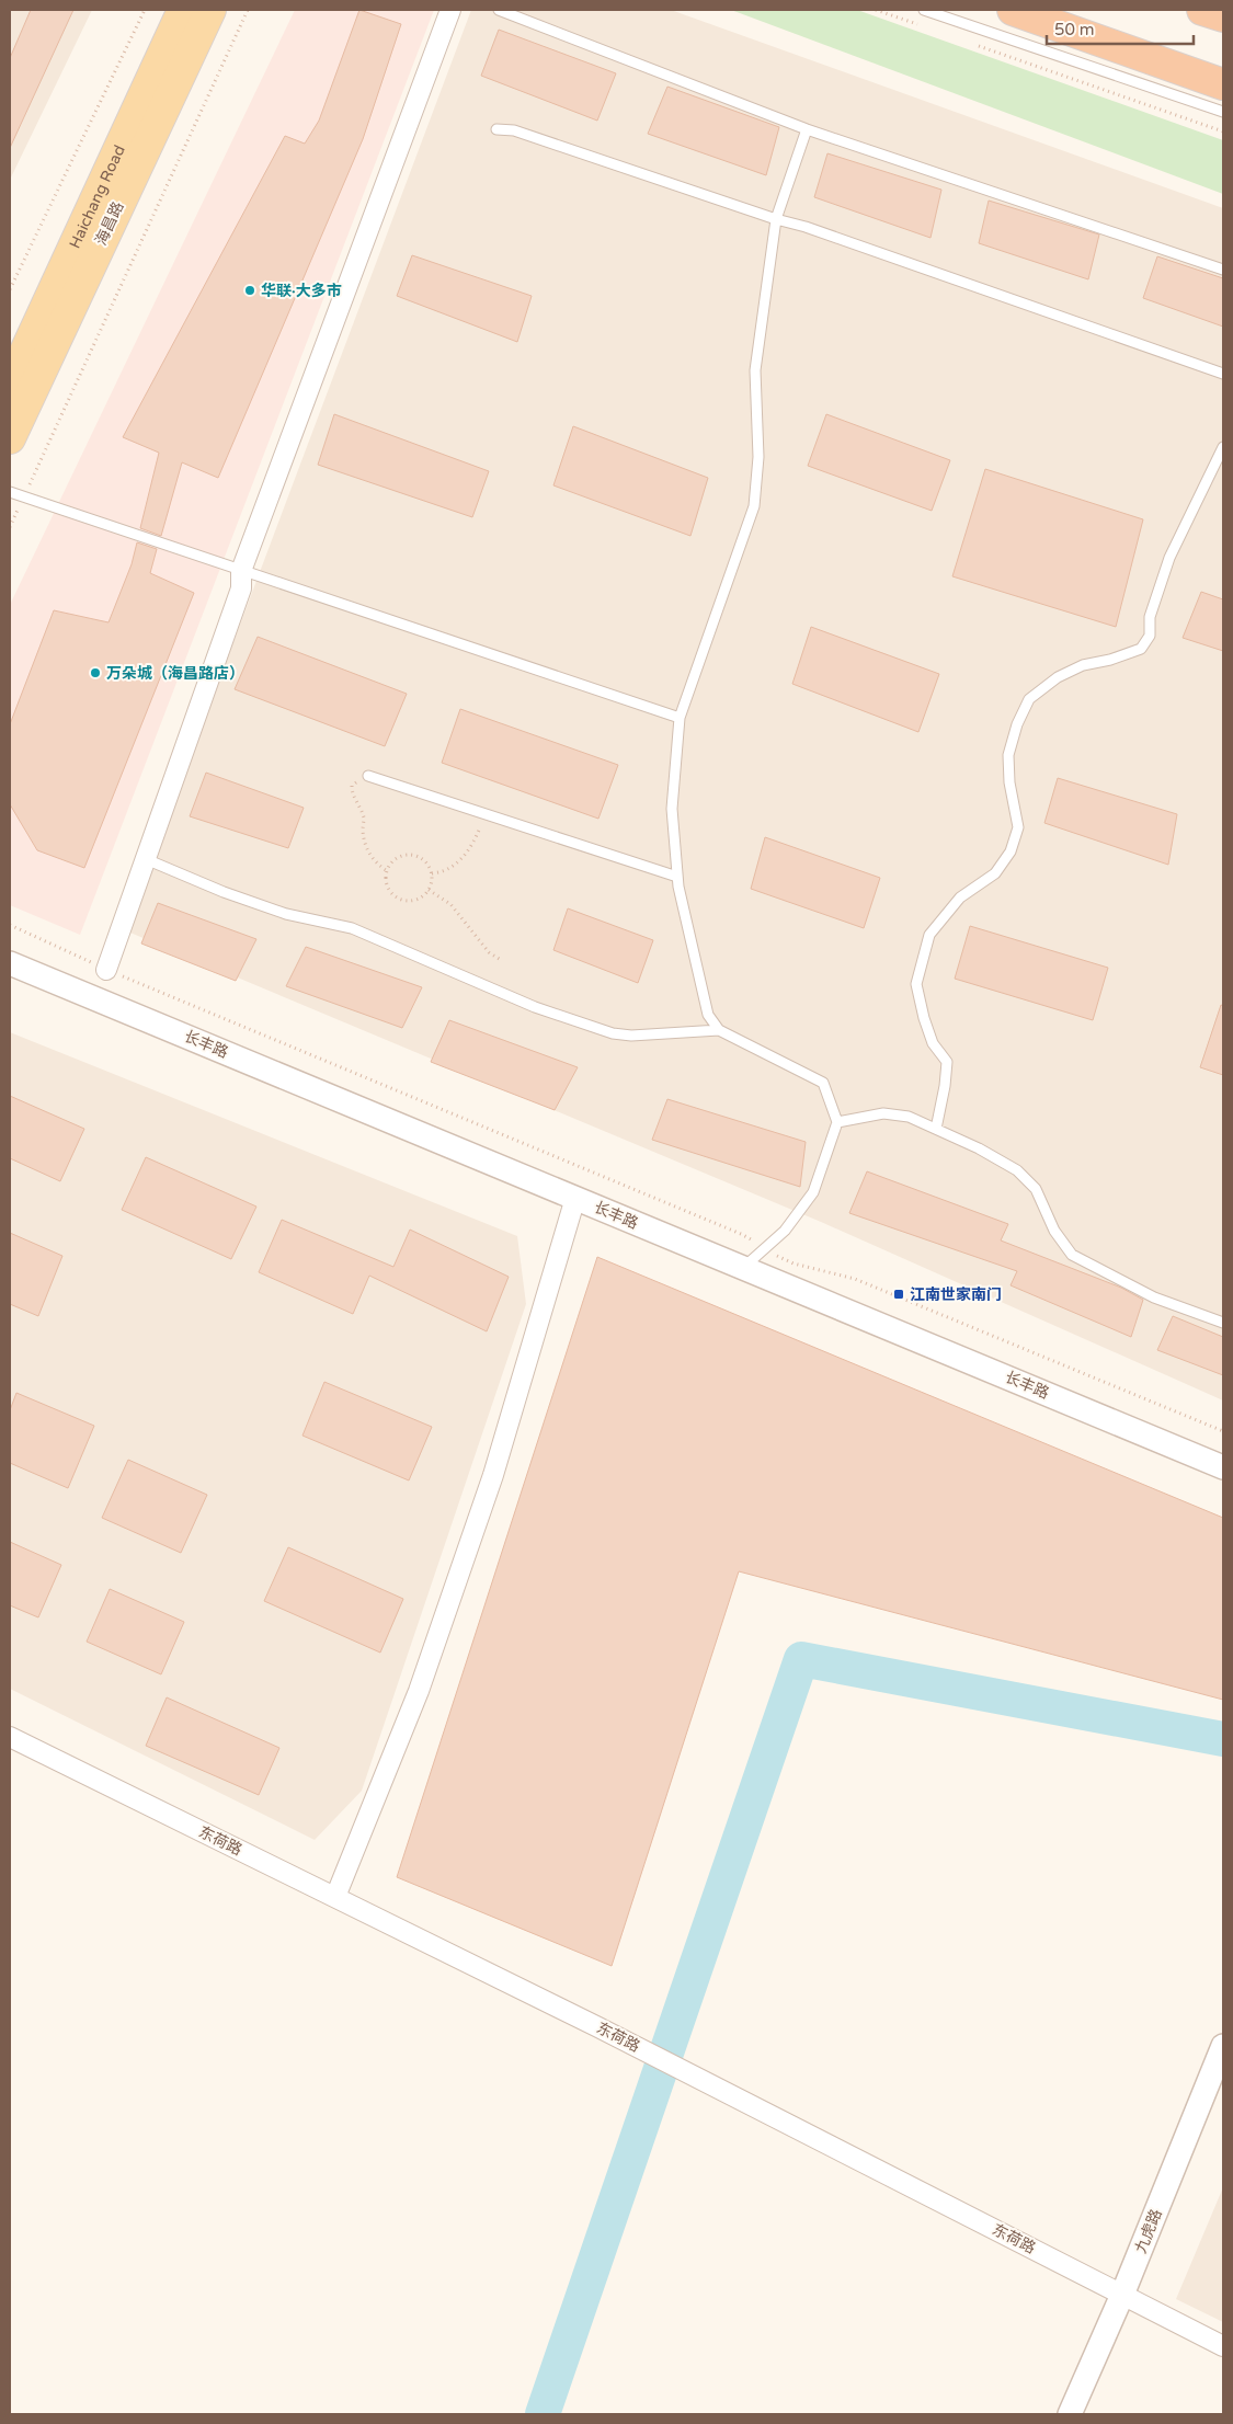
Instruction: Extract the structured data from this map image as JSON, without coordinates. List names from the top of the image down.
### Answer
{
  "streets": {
    "main road": ["Haichang Road", "海昌路"],
    "street": ["长丰路", "东荷路", "九虎路"]
  },
  "crossings": [
    ["东荷路", "九虎路"]
  ],
  "places": {
    "other": ["华联·大多市", "万朵城（海昌路店）"],
    "transit": ["江南世家南门"]
  },
  "scale_bar": "50 m"
}
